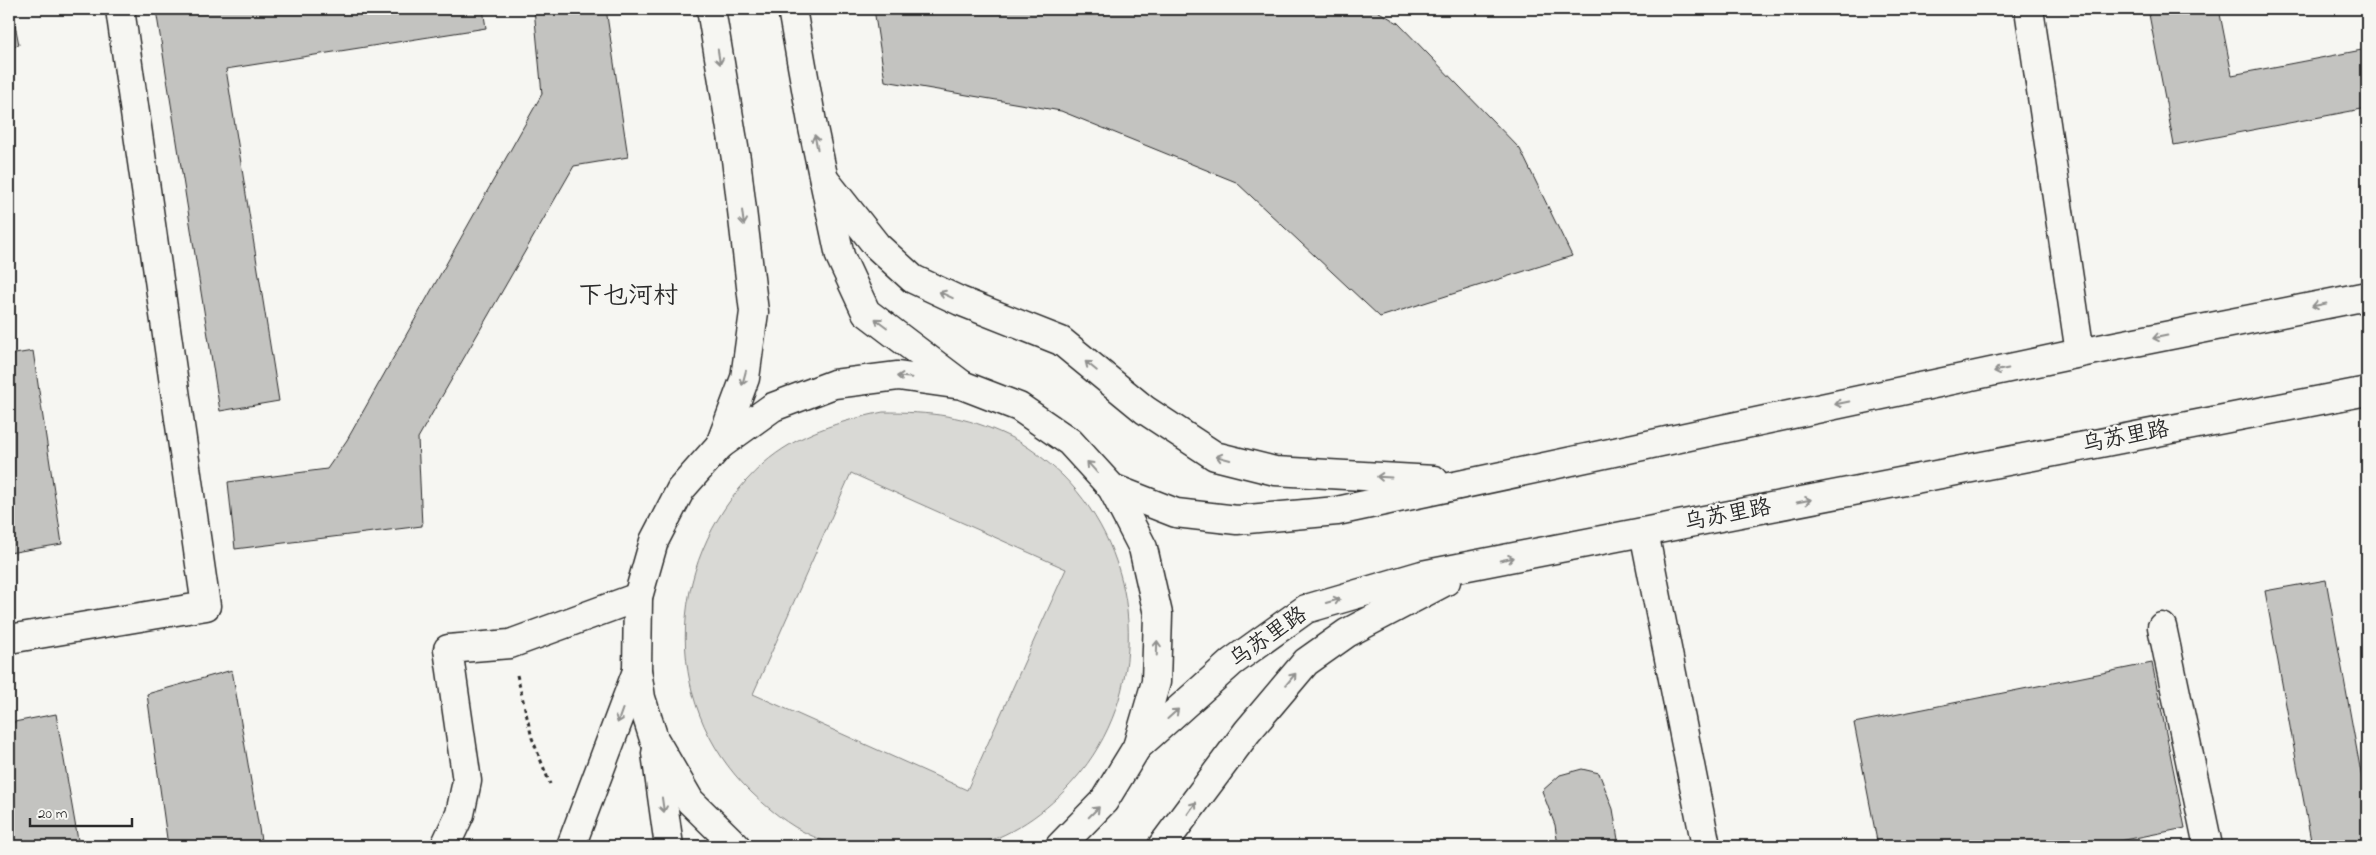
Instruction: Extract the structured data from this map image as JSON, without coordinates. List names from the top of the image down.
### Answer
{
  "streets": {
    "main road": ["乌苏里路"]
  },
  "districts": ["下乜河村"],
  "scale_bar": "20 m"
}
